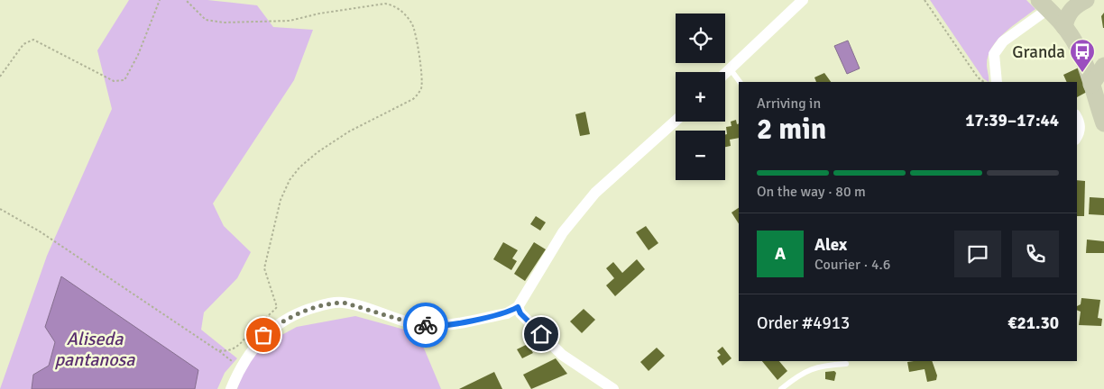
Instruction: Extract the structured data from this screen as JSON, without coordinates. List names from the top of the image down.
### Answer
{
  "water": ["Aliseda pantanosa"],
  "places": {
    "bus stop": ["Granda"]
  },
  "page": {
    "map_buttons": ["+", "−"],
    "heading": ["2 min", "Arriving in", "17:39–17:44"],
    "panel": [
      "Alex",
      "Courier · 4.6",
      "Order #4913",
      "€21.30"
    ],
    "bar": "On the way · 80 m",
    "round": "A"
  }
}
